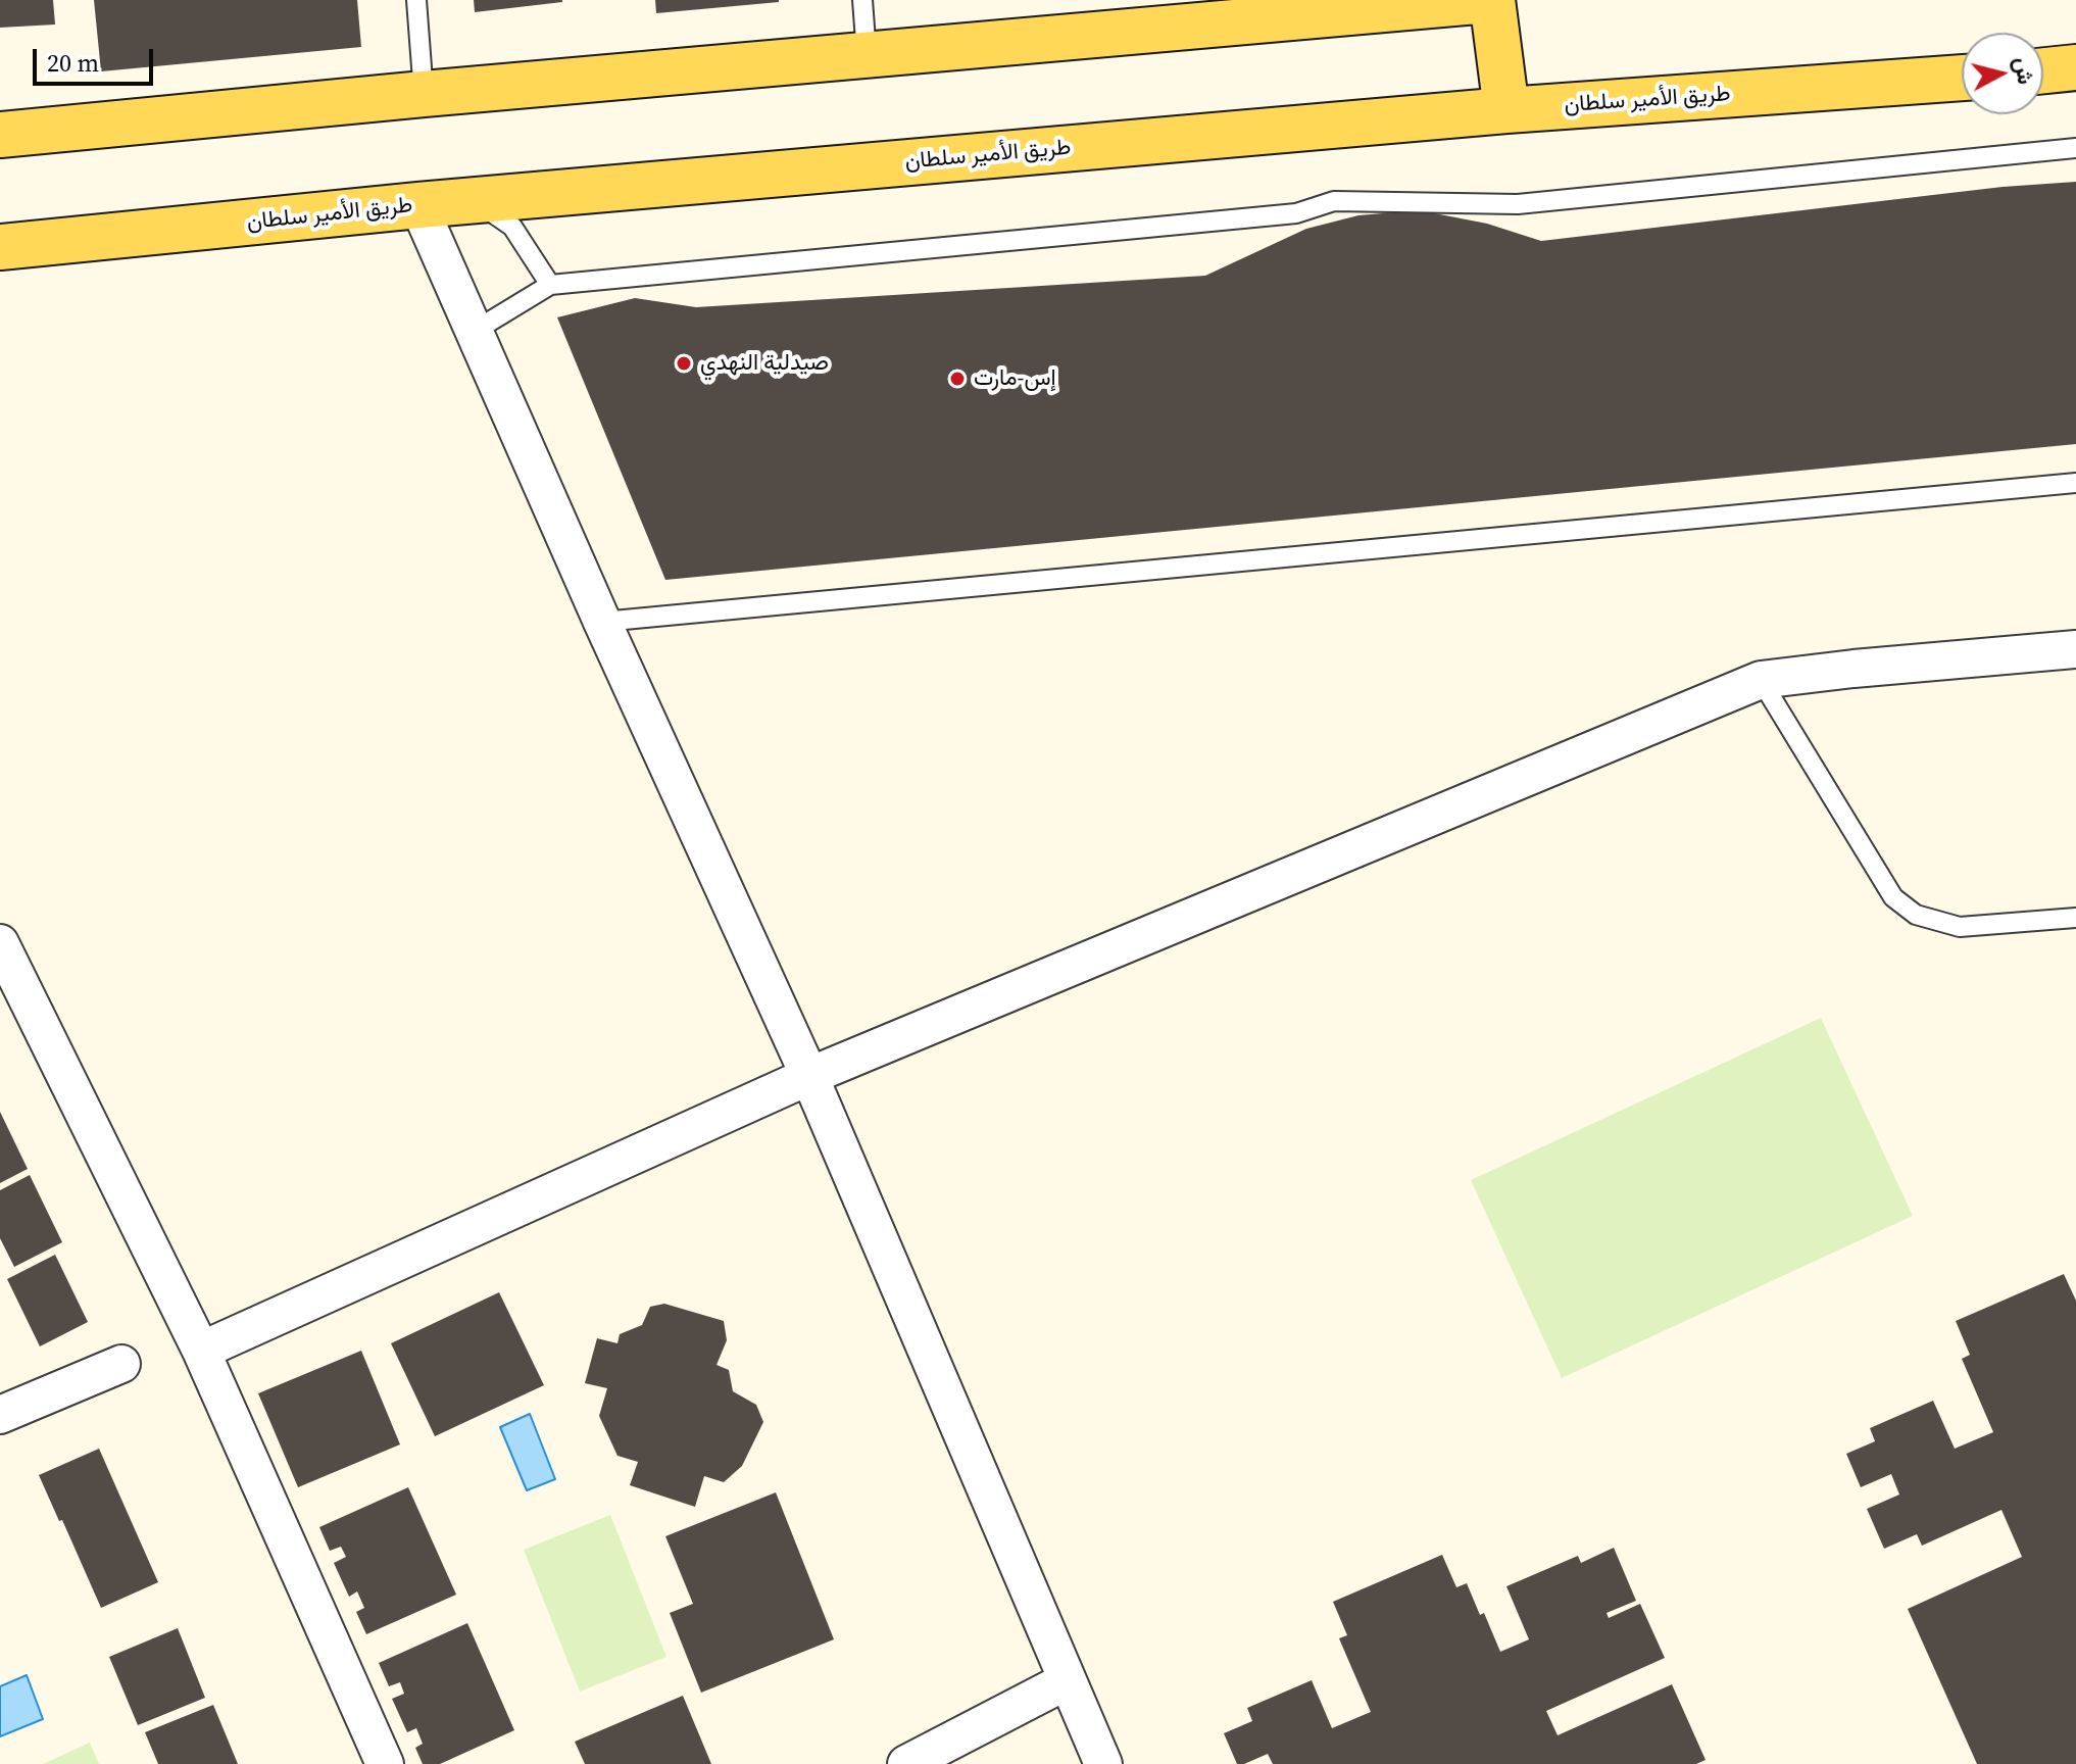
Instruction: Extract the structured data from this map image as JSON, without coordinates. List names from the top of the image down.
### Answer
{
  "streets": {
    "main road": ["طريق الأمير سلطان"]
  },
  "places": ["صيدلية النهدي", "إس-مارت"],
  "scale_bar": "20 m",
  "north": "right"
}
